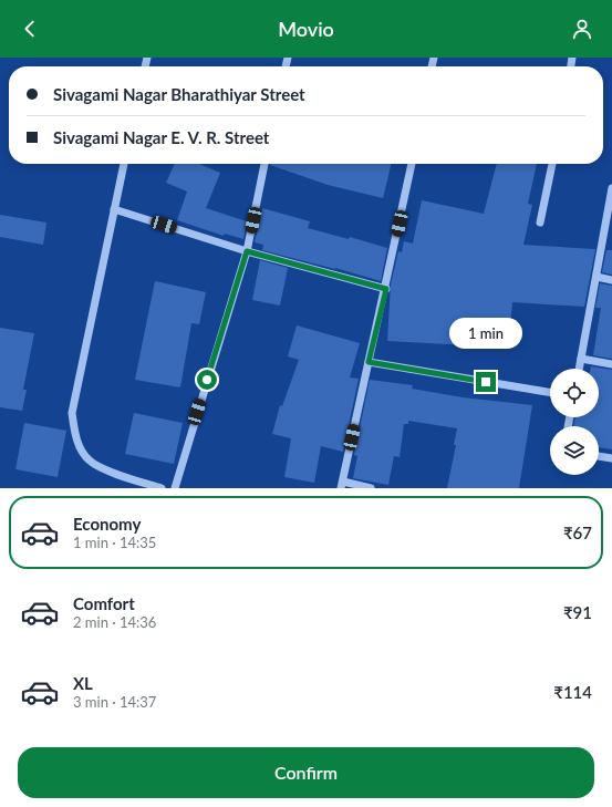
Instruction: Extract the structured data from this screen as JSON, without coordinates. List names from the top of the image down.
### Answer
{
  "page": {
    "header": "Movio",
    "banner": ["Sivagami Nagar Bharathiyar Street", "Sivagami Nagar E. V. R. Street"],
    "bubble": "1 min",
    "list": [
      {
        "name": "Economy",
        "note": "1 min · 14:35",
        "value": "₹67"
      },
      {
        "name": "Comfort",
        "note": "2 min · 14:36",
        "value": "₹91"
      },
      {
        "name": "XL",
        "note": "3 min · 14:37",
        "value": "₹114"
      }
    ],
    "buttons": "Confirm"
  }
}
